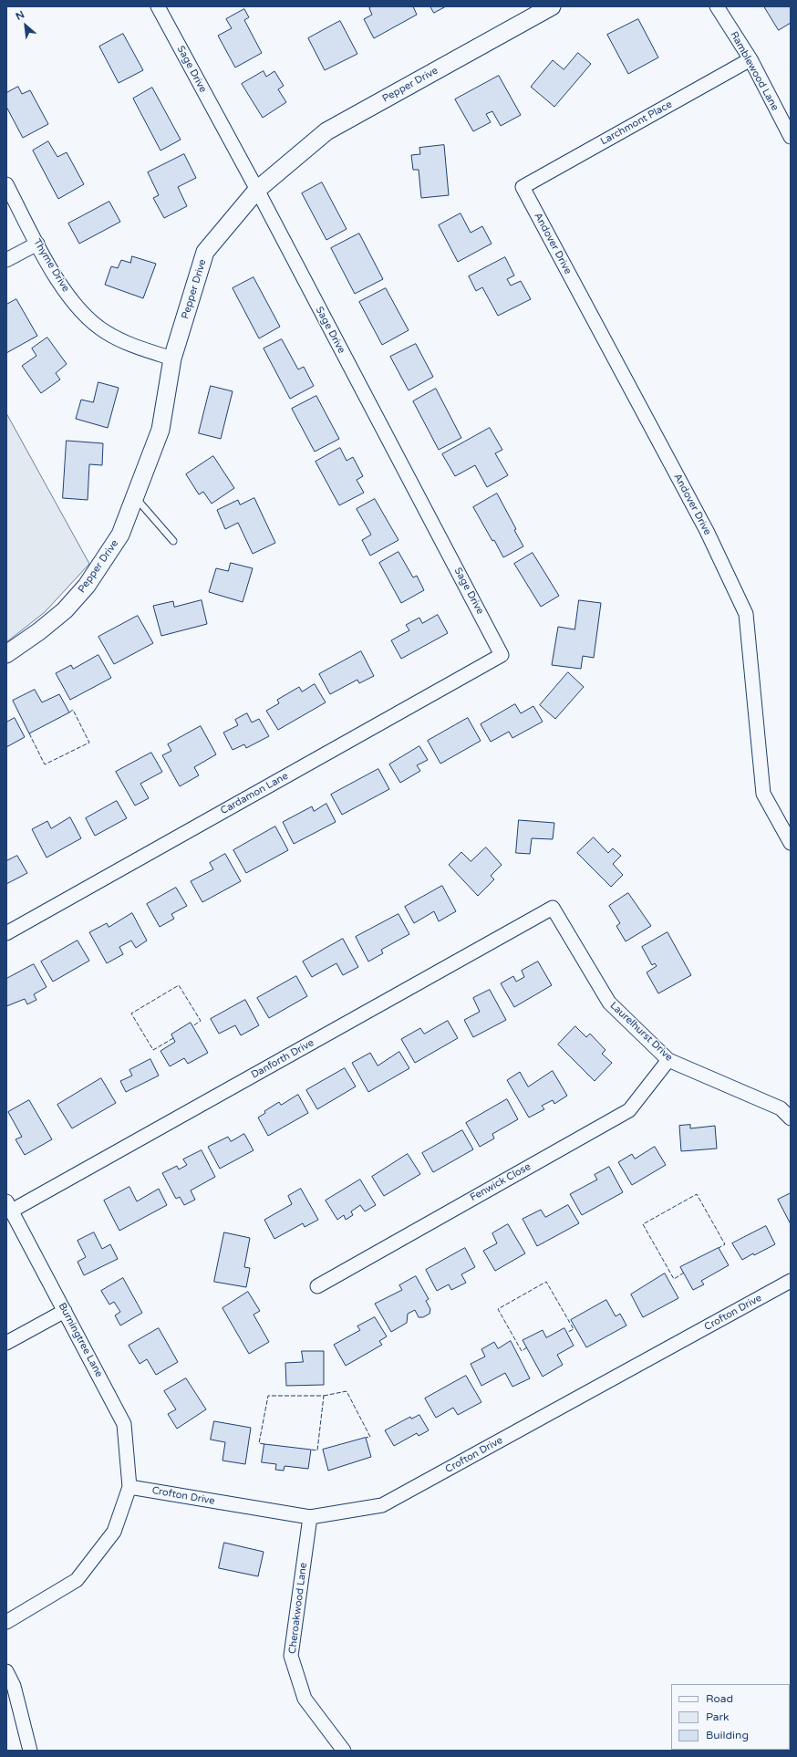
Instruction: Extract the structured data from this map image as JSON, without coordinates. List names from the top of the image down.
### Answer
{
  "streets": {
    "street": [
      "Sage Drive",
      "Ramblewood Lane",
      "Pepper Drive",
      "Larchmont Place",
      "Andover Drive",
      "Thyme Drive",
      "Cardamon Lane",
      "Laurelhurst Drive",
      "Danforth Drive",
      "Fenwick Close",
      "Crofton Drive",
      "Burningtree Lane",
      "Cheroakwood Lane"
    ]
  },
  "crossings": [
    ["Sage Drive", "Pepper Drive"],
    ["Sage Drive", "Cardamon Lane"],
    ["Ramblewood Lane", "Larchmont Place"],
    ["Pepper Drive", "Thyme Drive"],
    ["Larchmont Place", "Andover Drive"],
    ["Laurelhurst Drive", "Danforth Drive"],
    ["Laurelhurst Drive", "Fenwick Close"],
    ["Danforth Drive", "Burningtree Lane"],
    ["Crofton Drive", "Burningtree Lane"],
    ["Crofton Drive", "Cheroakwood Lane"]
  ],
  "legend": ["Road", "Park", "Building"],
  "north": "top left"
}
